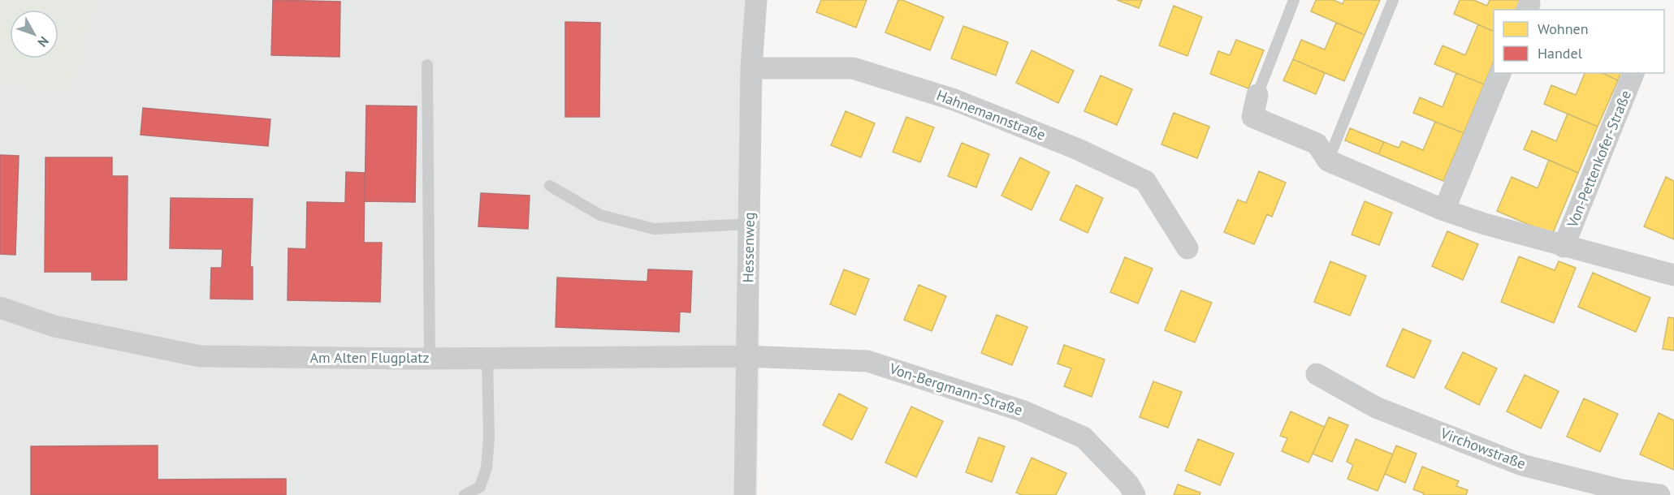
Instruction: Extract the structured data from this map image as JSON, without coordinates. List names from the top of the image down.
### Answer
{
  "streets": {
    "street": [
      "Hahnemannstraße",
      "Von-Pettenkofer-Straße",
      "Hessenweg",
      "Am Alten Flugplatz",
      "Von-Bergmann-Straße",
      "Virchowstraße"
    ]
  },
  "crossings": [
    ["Hahnemannstraße", "Hessenweg"],
    ["Hessenweg", "Am Alten Flugplatz"],
    ["Hessenweg", "Von-Bergmann-Straße"],
    ["Am Alten Flugplatz", "Von-Bergmann-Straße"]
  ],
  "legend": ["Wohnen", "Handel"],
  "north": "bottom right"
}
